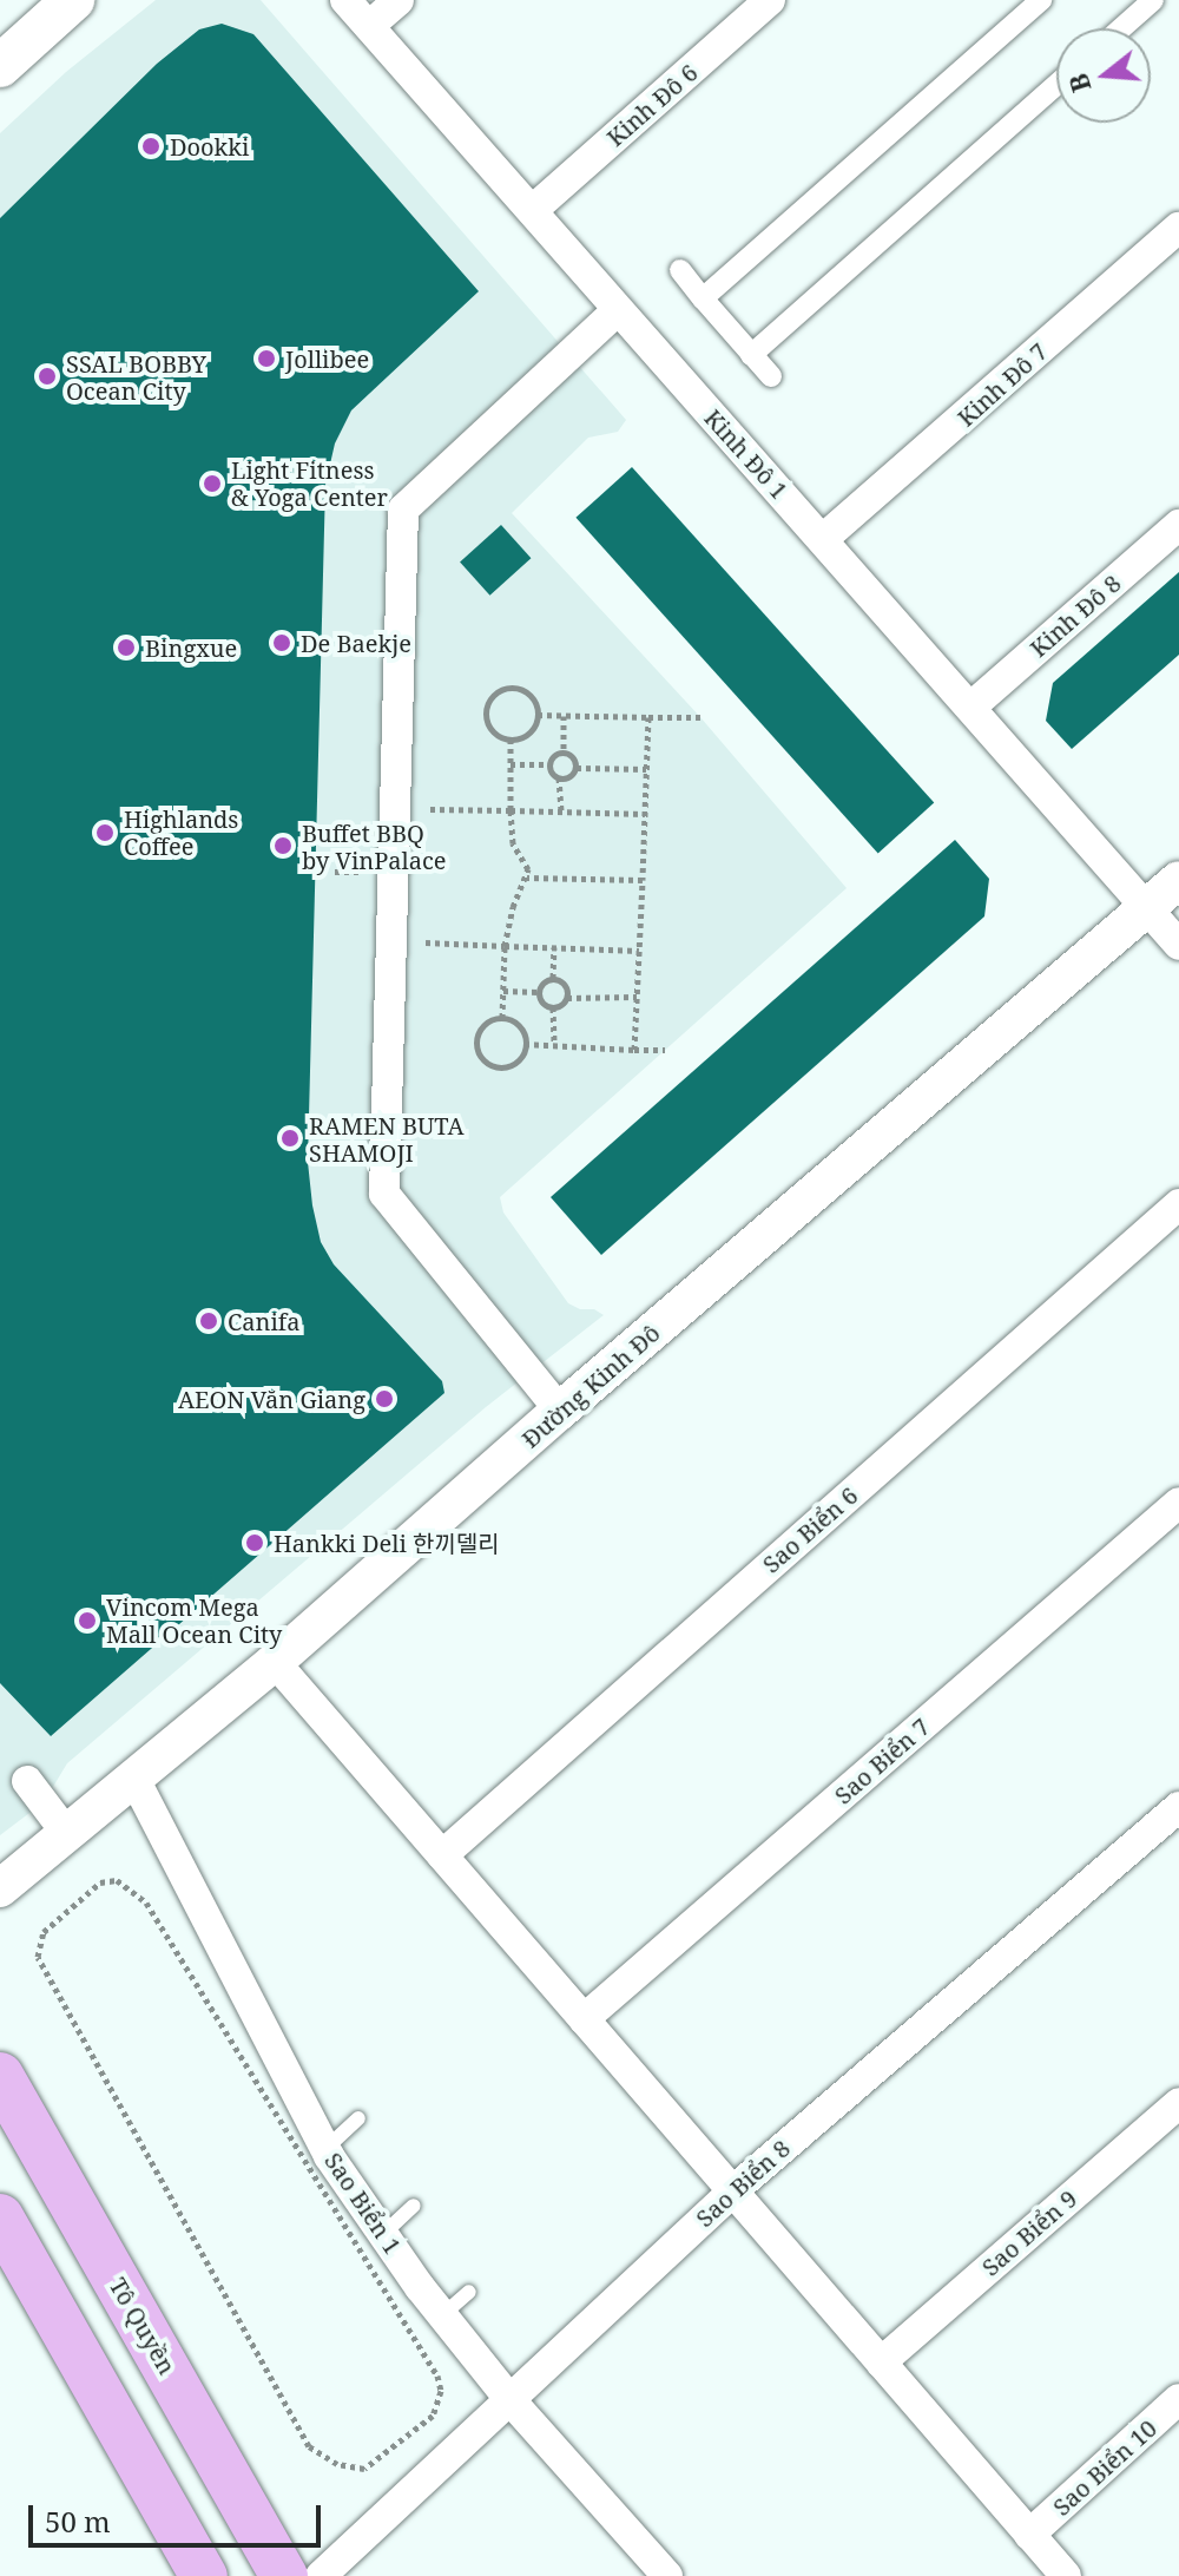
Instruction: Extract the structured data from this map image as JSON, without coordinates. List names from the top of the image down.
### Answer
{
  "streets": {
    "main road": ["Tô Quyền"],
    "street": [
      "Kinh Đô 6",
      "Kinh Đô 7",
      "Kinh Đô 1",
      "Kinh Đô 8",
      "Đường Kinh Đô",
      "Sao Biển 6",
      "Sao Biển 7",
      "Sao Biển 8",
      "Sao Biển 1",
      "Sao Biển 9",
      "Sao Biển 10"
    ]
  },
  "crossings": [
    ["Kinh Đô 6", "Kinh Đô 1"],
    ["Kinh Đô 7", "Kinh Đô 1"],
    ["Kinh Đô 1", "Kinh Đô 8"],
    ["Kinh Đô 1", "Đường Kinh Đô"],
    ["Đường Kinh Đô", "Sao Biển 1"],
    ["Sao Biển 8", "Sao Biển 1"]
  ],
  "places": [
    "Dookki",
    "Jollibee",
    "SSAL BOBBY Ocean City",
    "Light Fitness & Yoga Center",
    "De Baekje",
    "Bingxue",
    "Highlands Coffee",
    "Buffet BBQ by VinPalace",
    "RAMEN BUTA SHAMOJI",
    "Canifa",
    "AEON Văn Giang",
    "Hankki Deli 한끼델리",
    "Vincom Mega Mall Ocean City"
  ],
  "scale_bar": "50 m",
  "north": "left"
}
